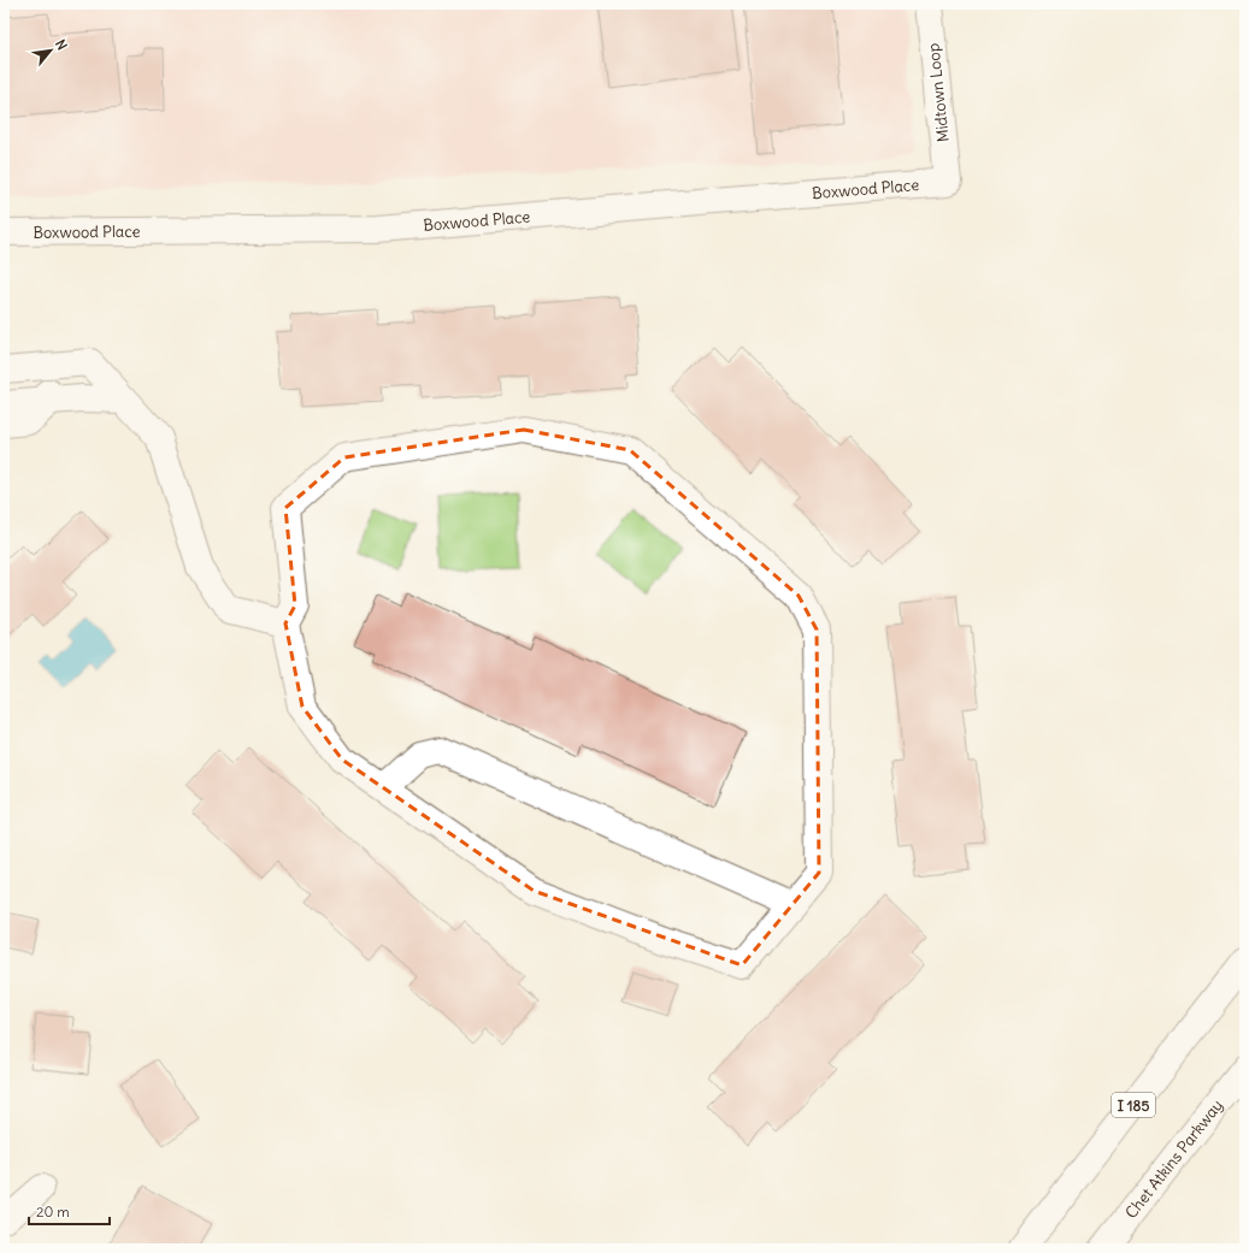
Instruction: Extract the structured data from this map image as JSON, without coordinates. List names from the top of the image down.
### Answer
{
  "streets": {
    "main road": [
      "Midtown Loop",
      "Boxwood Place",
      "I 185",
      "Chet Atkins Parkway"
    ]
  },
  "crossings": [
    ["Midtown Loop", "Boxwood Place"]
  ],
  "scale_bar": "20 m",
  "north": "top right"
}
